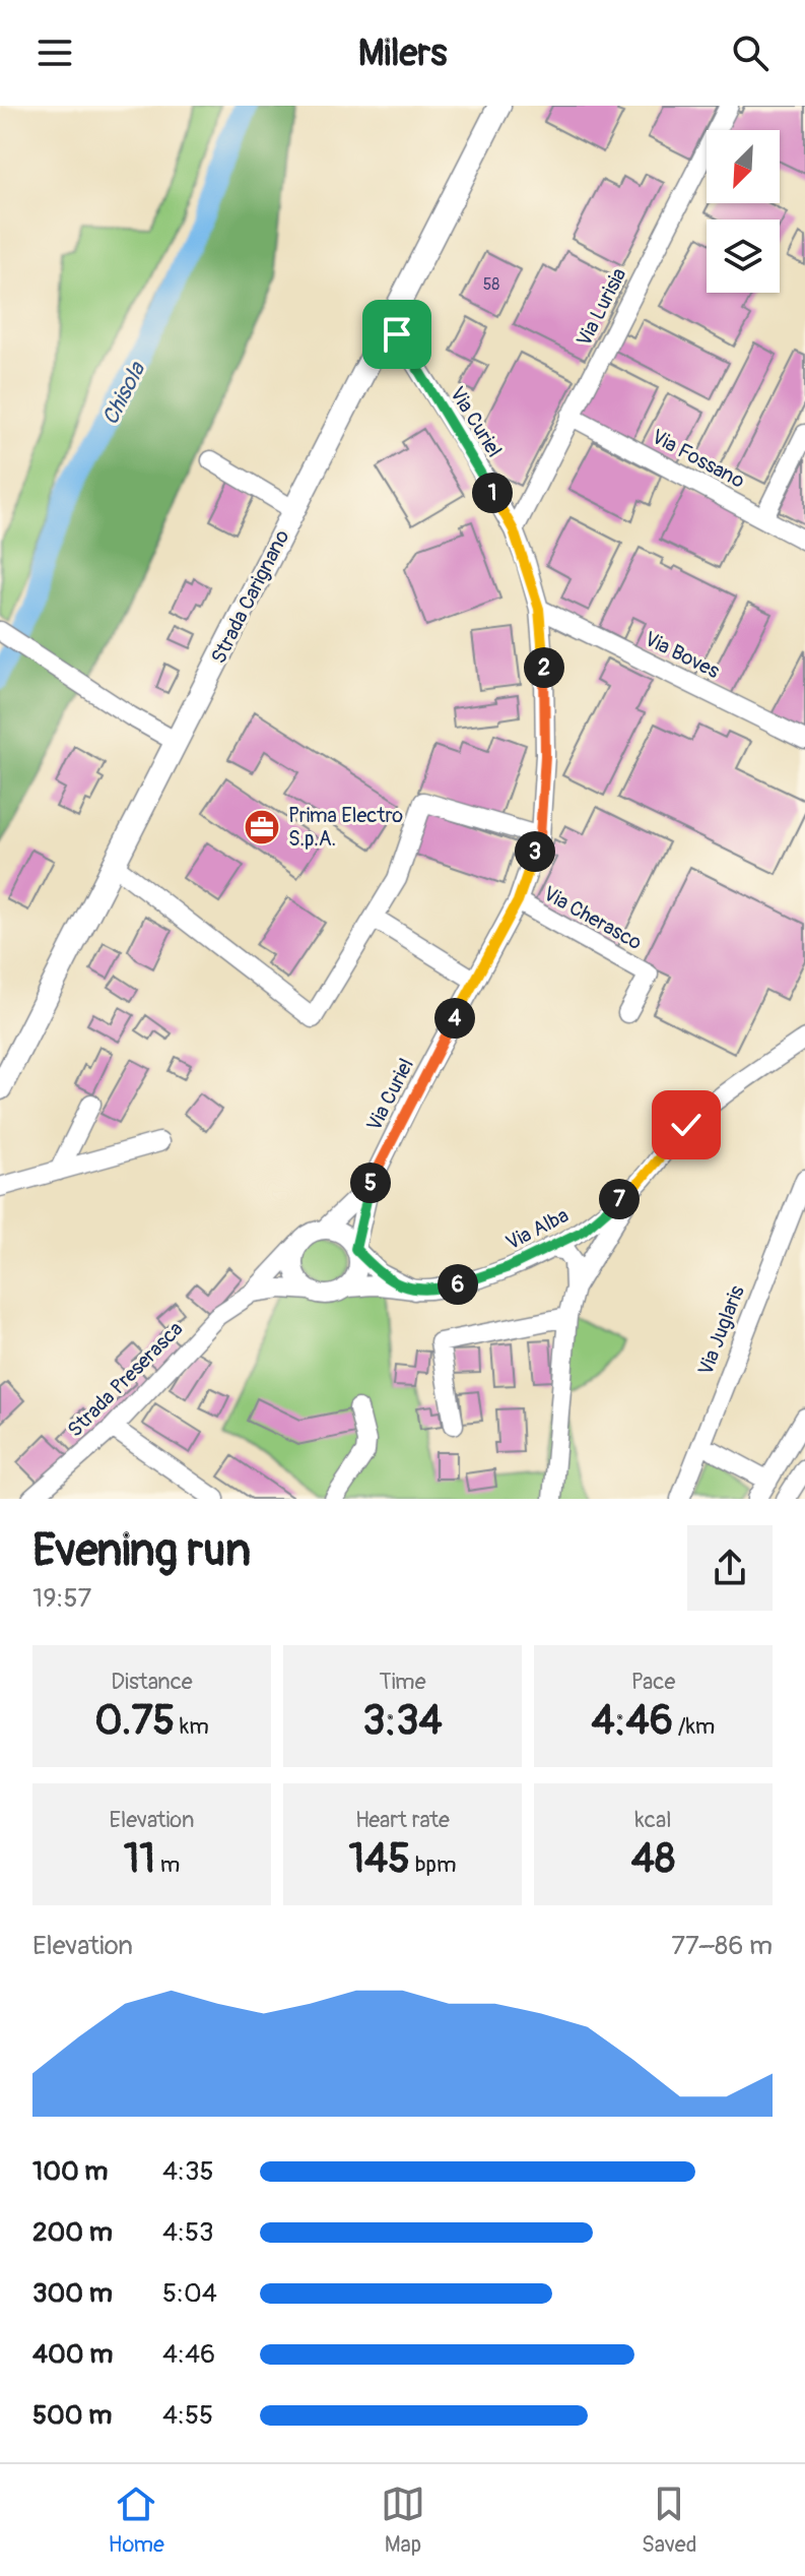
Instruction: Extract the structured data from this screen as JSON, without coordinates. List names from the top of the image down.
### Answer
{
  "streets": {
    "main road": ["Strada Carignano"],
    "street": [
      "Via Lurisia",
      "Via Curiel",
      "Via Fossano",
      "Via Boves",
      "Via Cherasco",
      "Via Alba",
      "Via Juglaris",
      "Strada Preserasca"
    ]
  },
  "crossings": [
    ["Via Lurisia", "Via Curiel"],
    ["Via Lurisia", "Via Fossano"],
    ["Via Curiel", "Strada Carignano"],
    ["Via Curiel", "Via Boves"],
    ["Via Curiel", "Via Cherasco"],
    ["Via Curiel", "Via Alba"],
    ["Via Curiel", "Strada Preserasca"],
    ["Via Alba", "Strada Preserasca"]
  ],
  "water": ["Chisola"],
  "places": {
    "office": ["Prima Electro S.p.A."]
  },
  "house_numbers": ["58"],
  "north": "bottom left",
  "page": {
    "header": "Milers",
    "pins": [
      "1",
      "2",
      "3",
      "4",
      "5",
      "7",
      "6"
    ],
    "heading": ["Evening run", "19:57"],
    "stats": [
      ["Distance", "0.75 km"],
      ["Time", "3:34"],
      ["Pace", "4:46 /km"],
      ["Elevation", "11 m"],
      ["Heart rate", "145 bpm"],
      ["kcal", "48"]
    ],
    "chart": ["Elevation", "77–86 m"],
    "list": [
      {
        "name": "100 m",
        "note": "4:35"
      },
      {
        "name": "200 m",
        "note": "4:53"
      },
      {
        "name": "300 m",
        "note": "5:04"
      },
      {
        "name": "400 m",
        "note": "4:46"
      },
      {
        "name": "500 m",
        "note": "4:55"
      }
    ],
    "tabs": ["Home", "Map", "Saved"]
  }
}
